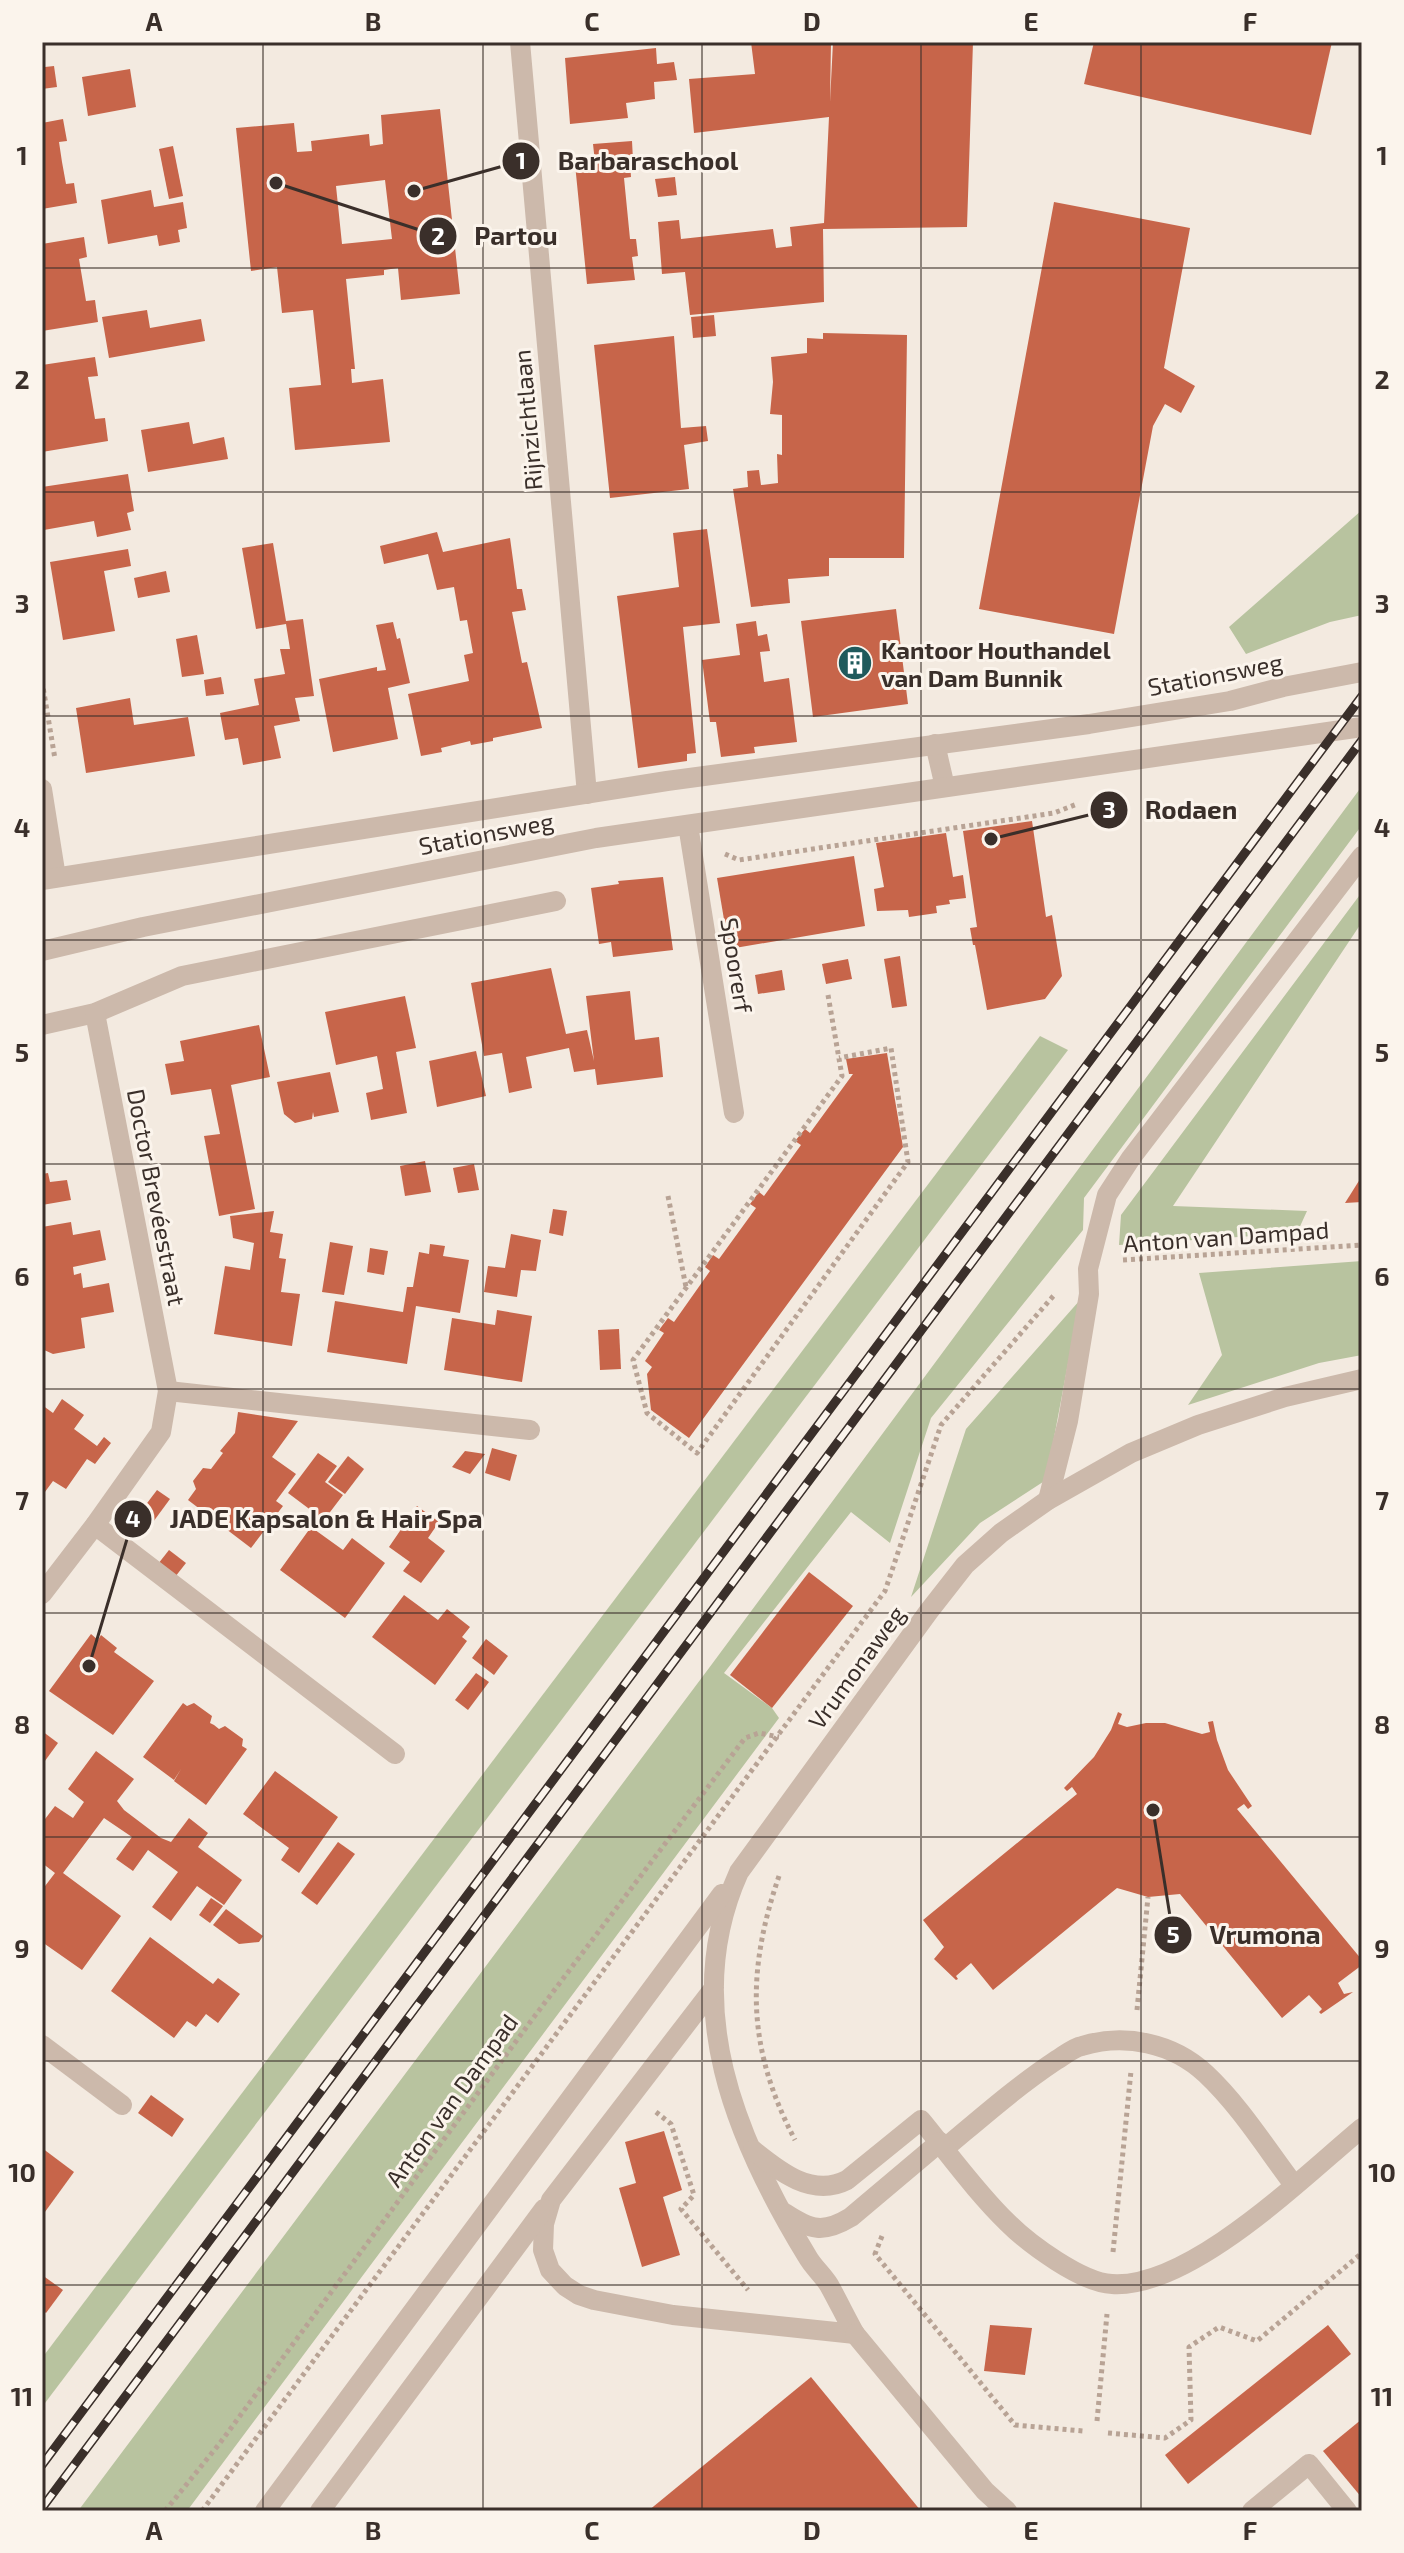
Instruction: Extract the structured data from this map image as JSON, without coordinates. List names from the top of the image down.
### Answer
{
  "streets": {
    "street": [
      "Rijnzichtlaan",
      "Stationsweg",
      "Spoorerf",
      "Doctor Brevéestraat",
      "Vrumonaweg"
    ],
    "path": ["Anton van Dampad"]
  },
  "crossings": [
    ["Rijnzichtlaan", "Stationsweg"],
    ["Stationsweg", "Spoorerf"]
  ],
  "places": {
    "other": [
      "Partou",
      "Barbaraschool",
      "Rodaen",
      "JADE Kapsalon & Hair Spa",
      "Vrumona"
    ],
    "building": ["Kantoor Houthandel van Dam Bunnik"]
  },
  "grid": {
    "columns": [
      "A",
      "B",
      "C",
      "D",
      "E",
      "F"
    ],
    "rows": [
      "1",
      "2",
      "3",
      "4",
      "5",
      "6",
      "7",
      "8",
      "9",
      "10",
      "11"
    ]
  }
}
